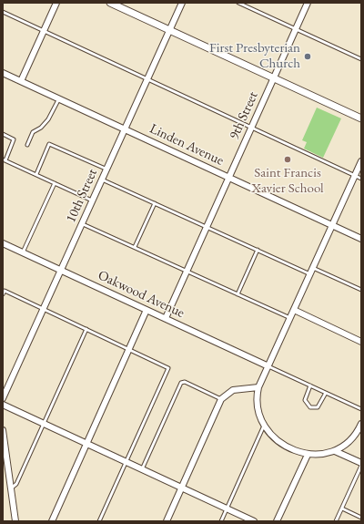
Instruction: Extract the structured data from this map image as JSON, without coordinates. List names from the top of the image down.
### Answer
{
  "streets": {
    "street": [
      "9th Street",
      "Linden Avenue",
      "10th Street",
      "Oakwood Avenue"
    ]
  },
  "crossings": [
    ["9th Street", "Linden Avenue"],
    ["9th Street", "Oakwood Avenue"],
    ["Linden Avenue", "10th Street"],
    ["10th Street", "Oakwood Avenue"]
  ],
  "places": ["First Presbyterian Church", "Saint Francis Xavier School"]
}
